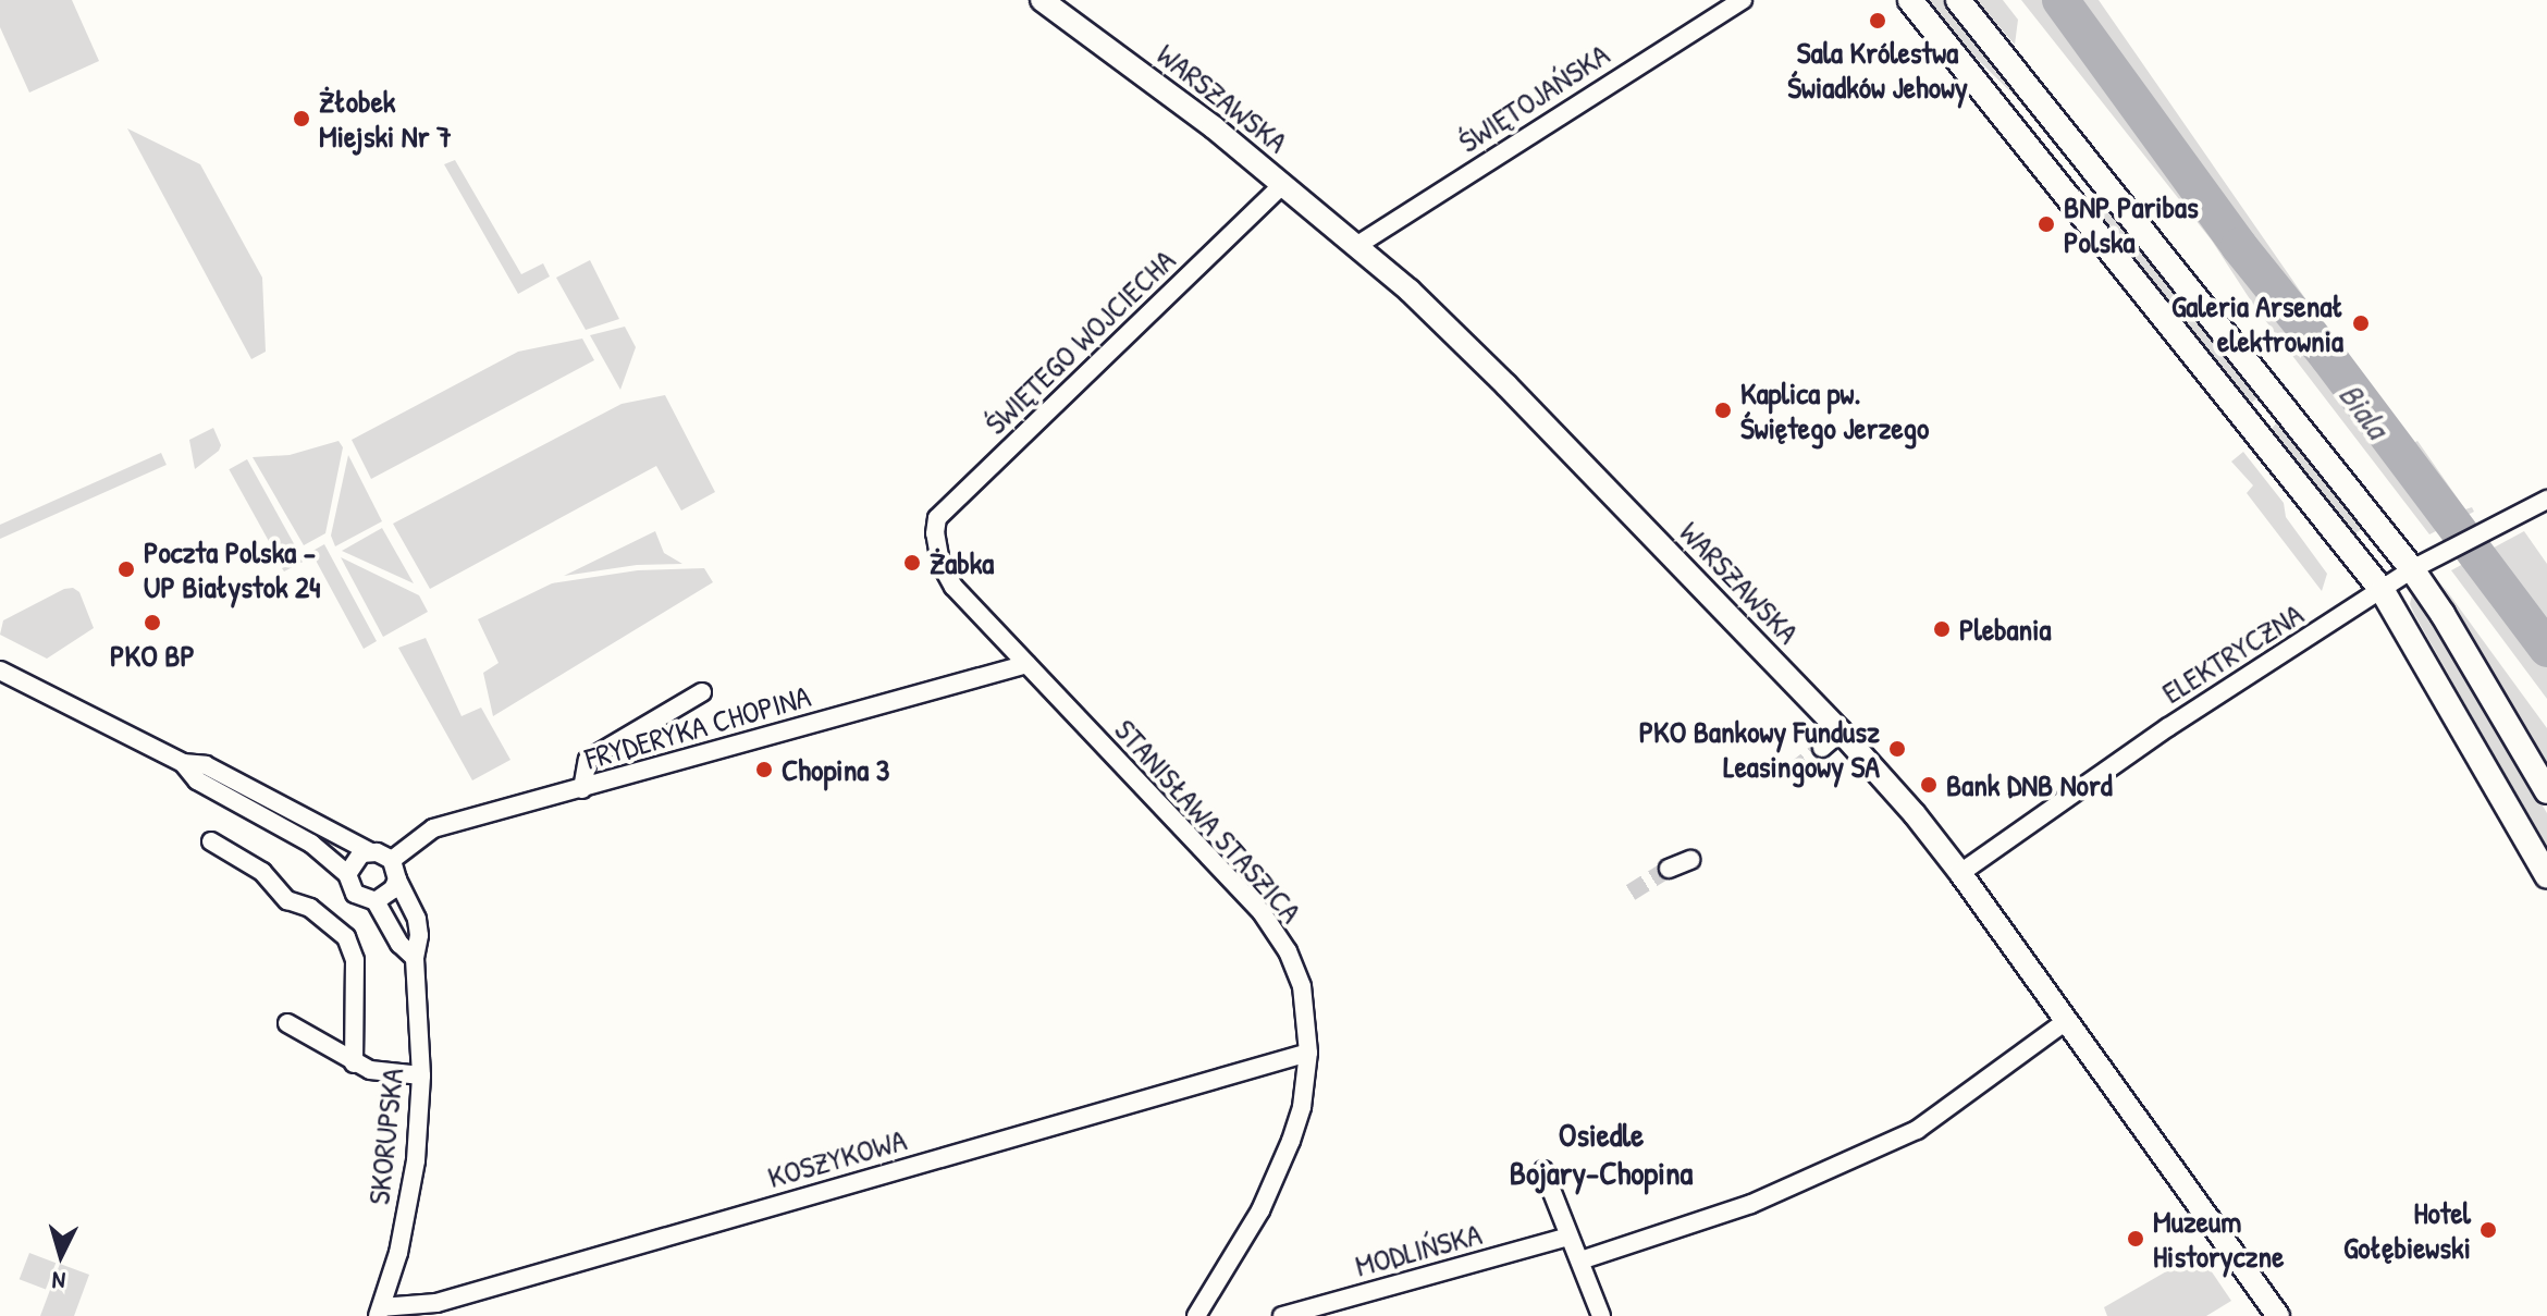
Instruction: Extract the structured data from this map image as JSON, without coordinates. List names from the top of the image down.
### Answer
{
  "streets": {
    "street": [
      "WARSZAWSKA",
      "ŚWIĘTOJAŃSKA",
      "ŚWIĘTEGO WOJCIECHA",
      "ELEKTRYCZNA",
      "FRYDERYKA CHOPINA",
      "STANISŁAWA STASZICA",
      "SKORUPSKA",
      "KOSZYKOWA",
      "MODLIŃSKA"
    ]
  },
  "crossings": [
    ["WARSZAWSKA", "ŚWIĘTOJAŃSKA"],
    ["WARSZAWSKA", "ŚWIĘTEGO WOJCIECHA"],
    ["WARSZAWSKA", "ELEKTRYCZNA"],
    ["ŚWIĘTEGO WOJCIECHA", "STANISŁAWA STASZICA"],
    ["FRYDERYKA CHOPINA", "STANISŁAWA STASZICA"],
    ["FRYDERYKA CHOPINA", "SKORUPSKA"],
    ["STANISŁAWA STASZICA", "KOSZYKOWA"],
    ["SKORUPSKA", "KOSZYKOWA"]
  ],
  "districts": ["Osiedle Bojary-Chopina"],
  "water": ["Biala"],
  "places": [
    "Sala Królestwa Świadków Jehowy",
    "Żłobek Miejski Nr 7",
    "BNP Paribas Polska",
    "Galeria Arsenał elektrownia",
    "Kaplica pw. Świętego Jerzego",
    "Żabka",
    "Poczta Polska - UP Białystok 24",
    "PKO BP",
    "Plebania",
    "PKO Bankowy Fundusz Leasingowy SA",
    "Chopina 3",
    "Bank DNB Nord",
    "Hotel Gołębiewski",
    "Muzeum Historyczne"
  ],
  "north": "bottom"
}
